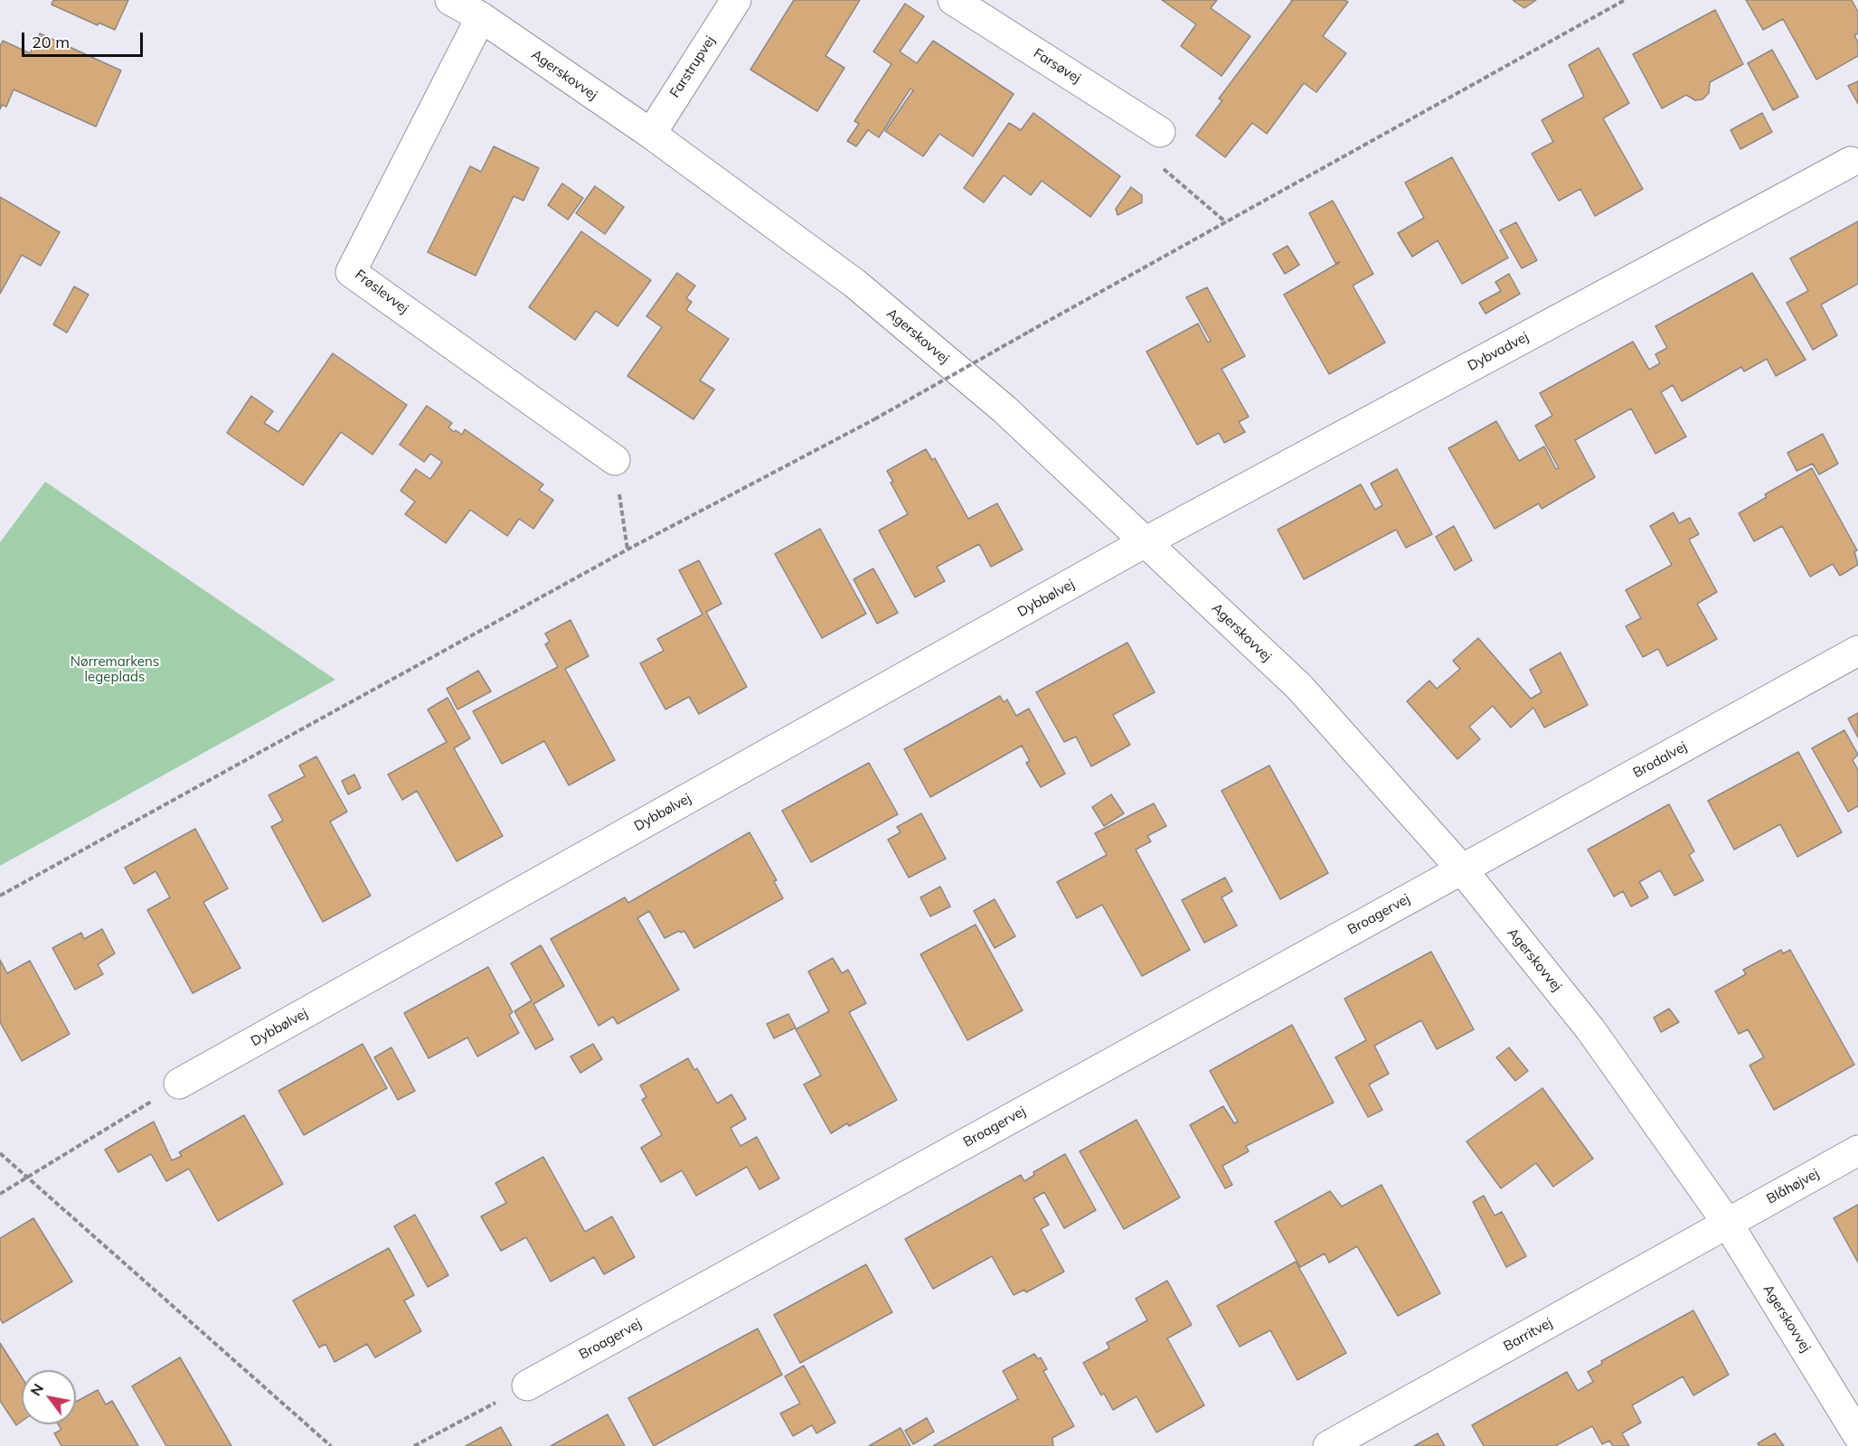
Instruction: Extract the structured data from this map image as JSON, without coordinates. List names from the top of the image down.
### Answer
{
  "streets": {
    "street": [
      "Farsøvej",
      "Farstrupvej",
      "Agerskovvej",
      "Frøslevvej",
      "Dybvadvej",
      "Dybbølvej",
      "Brodalvej",
      "Broagervej",
      "Blåhøjvej",
      "Barritvej"
    ]
  },
  "crossings": [
    ["Farstrupvej", "Agerskovvej"],
    ["Agerskovvej", "Frøslevvej"],
    ["Agerskovvej", "Dybvadvej"],
    ["Agerskovvej", "Dybbølvej"],
    ["Agerskovvej", "Brodalvej"],
    ["Agerskovvej", "Broagervej"],
    ["Agerskovvej", "Blåhøjvej"],
    ["Agerskovvej", "Barritvej"],
    ["Dybvadvej", "Dybbølvej"],
    ["Brodalvej", "Broagervej"],
    ["Blåhøjvej", "Barritvej"]
  ],
  "parks": ["Nørremarkens legeplads"],
  "scale_bar": "20 m",
  "north": "top left"
}
